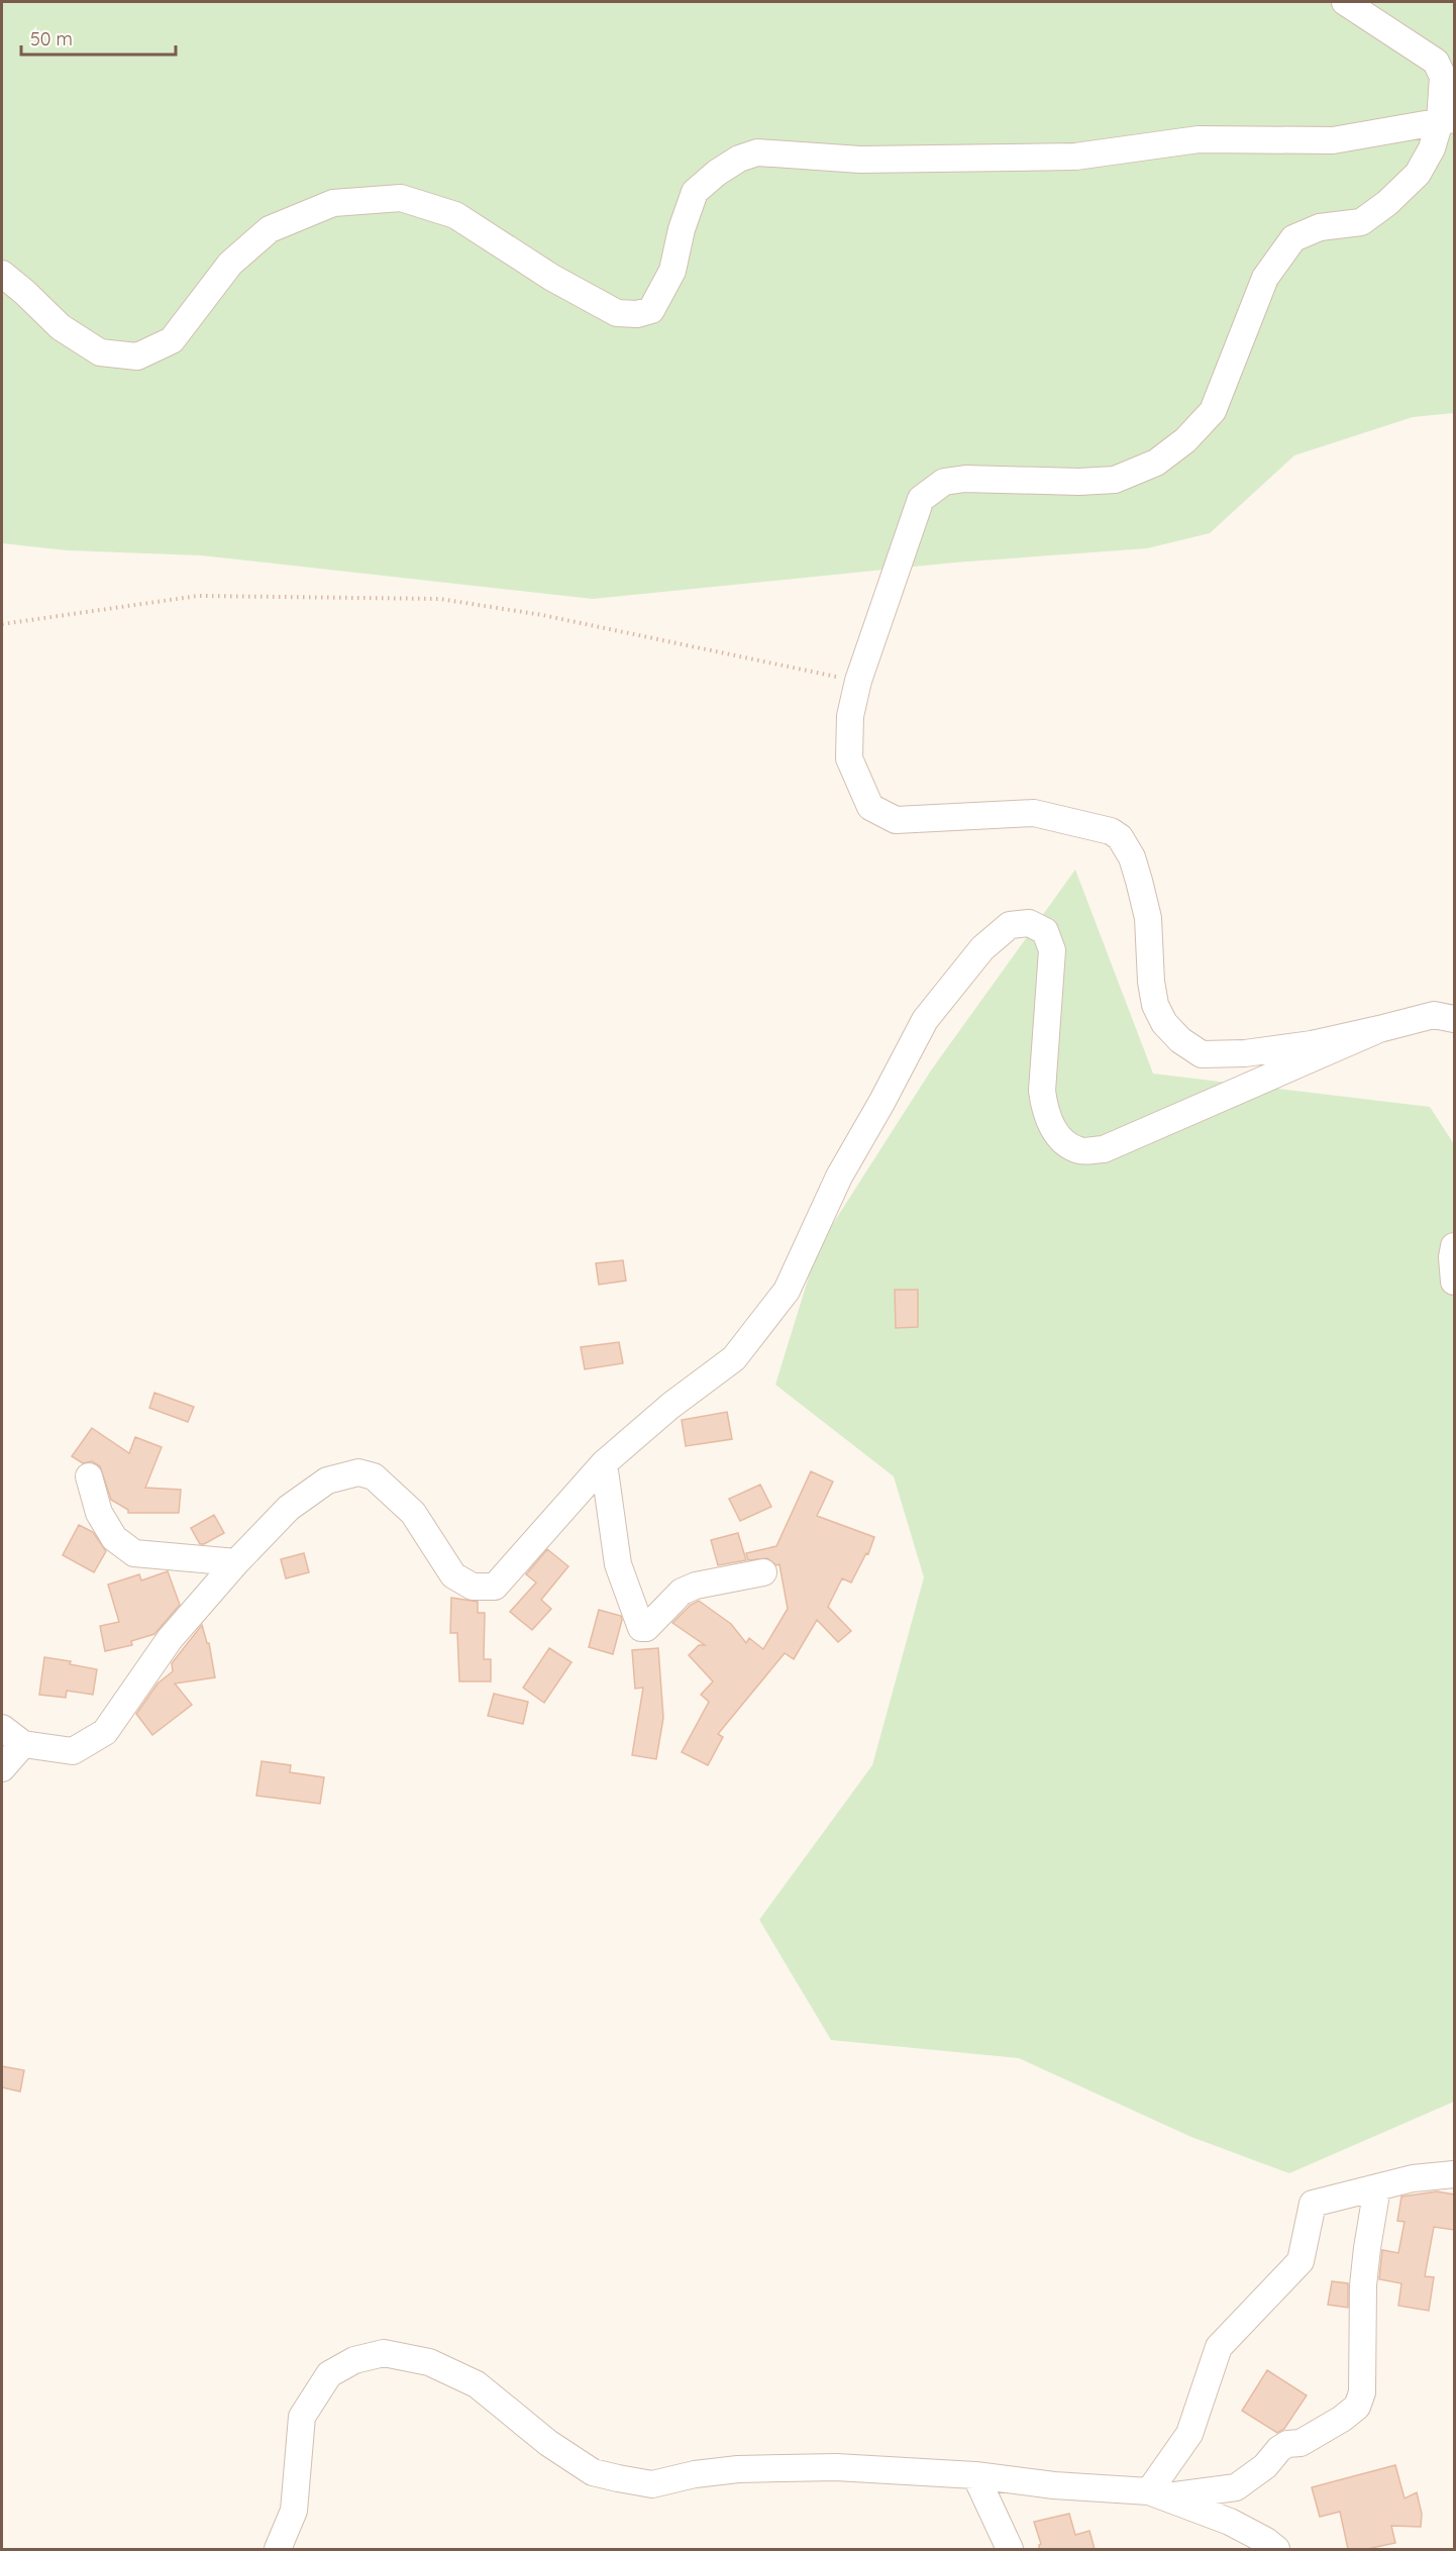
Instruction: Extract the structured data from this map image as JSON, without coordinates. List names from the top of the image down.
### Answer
{
  "scale_bar": "50 m"
}
